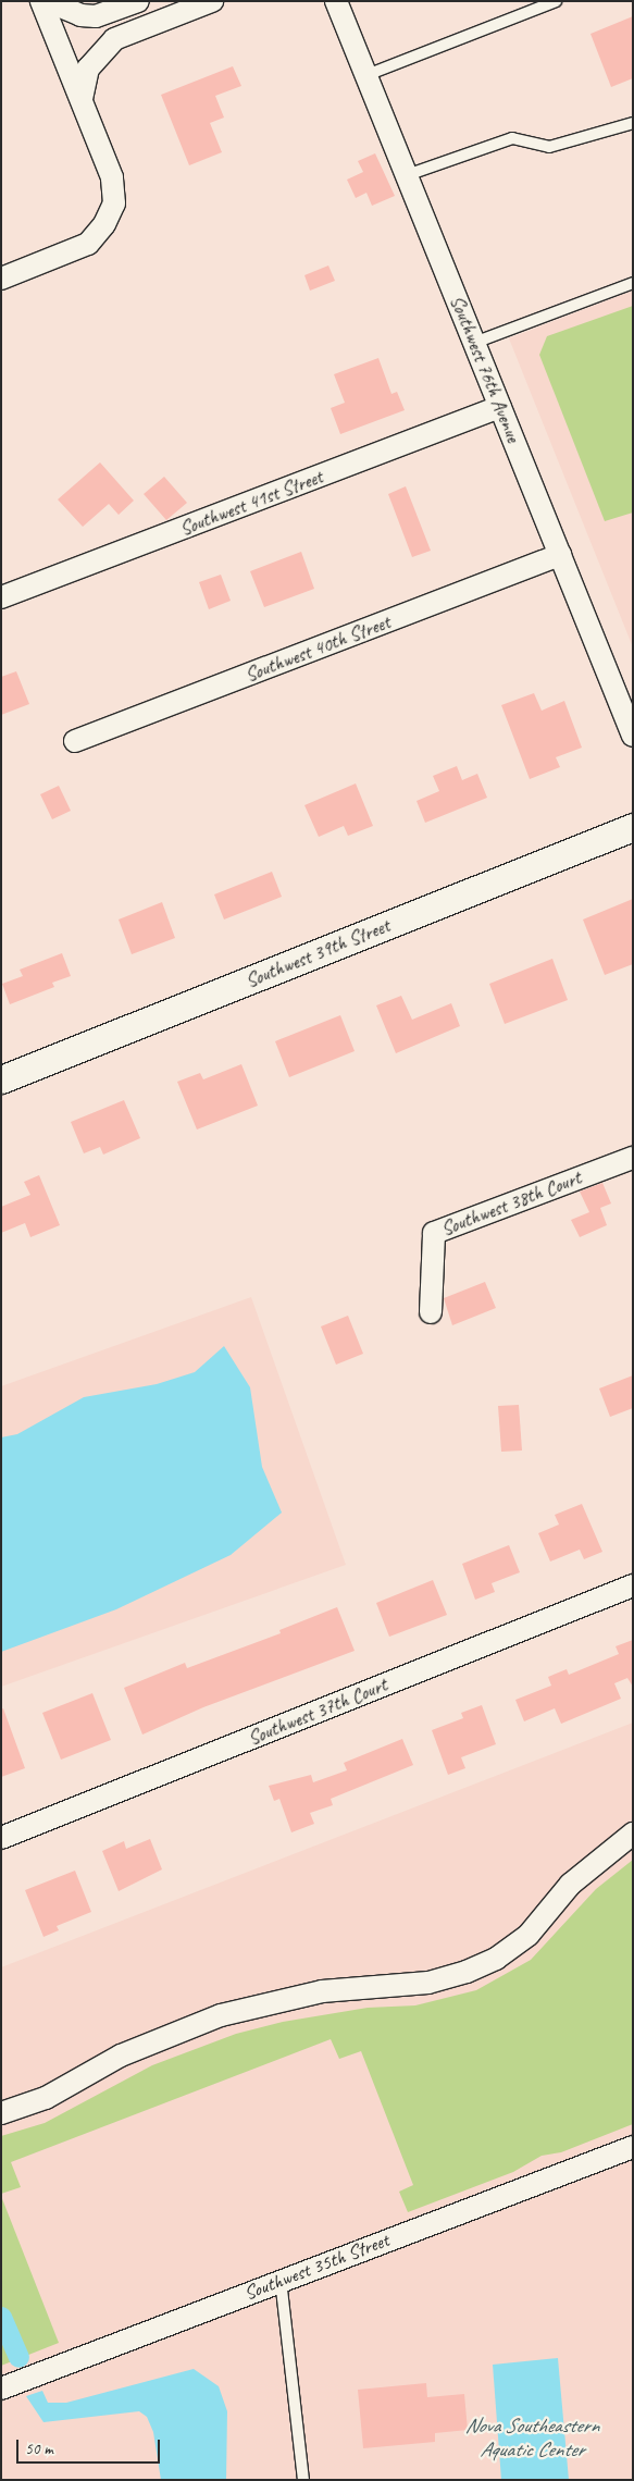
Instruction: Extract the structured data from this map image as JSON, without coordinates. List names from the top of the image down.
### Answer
{
  "streets": {
    "street": [
      "Southwest 76th Avenue",
      "Southwest 41st Street",
      "Southwest 40th Street",
      "Southwest 39th Street",
      "Southwest 38th Court",
      "Southwest 37th Court",
      "Southwest 35th Street"
    ]
  },
  "crossings": [
    ["Southwest 76th Avenue", "Southwest 41st Street"],
    ["Southwest 76th Avenue", "Southwest 40th Street"]
  ],
  "water": ["Nova Southeastern Aquatic Center"],
  "scale_bar": "50 m"
}
